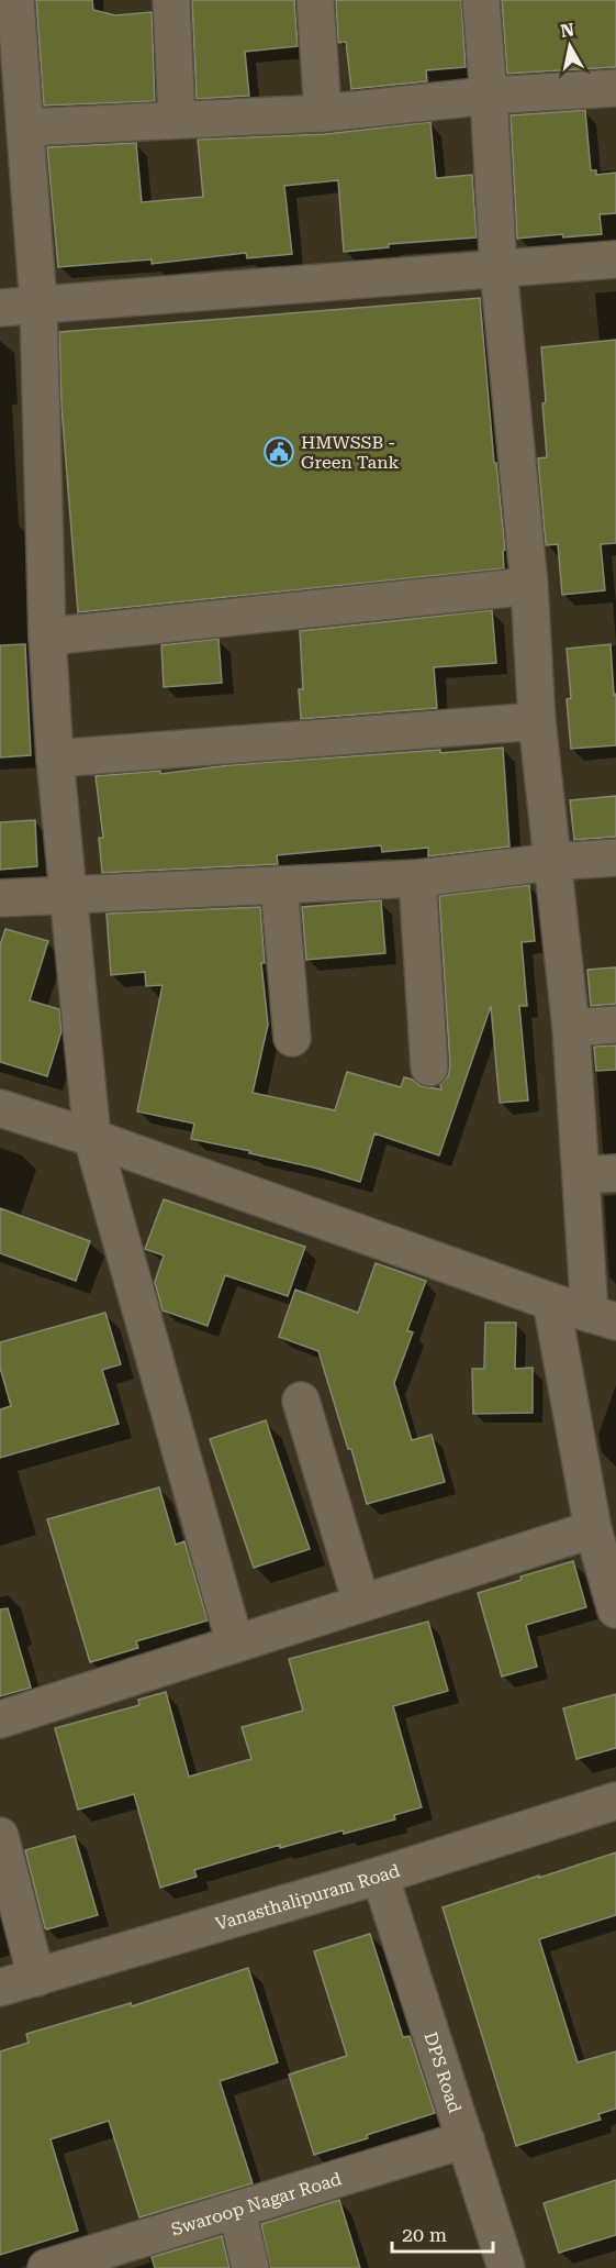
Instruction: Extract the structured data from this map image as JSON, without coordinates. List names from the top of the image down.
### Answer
{
  "streets": {
    "street": ["Vanasthalipuram Road", "DPS Road", "Swaroop Nagar Road"]
  },
  "crossings": [
    ["Vanasthalipuram Road", "DPS Road"],
    ["DPS Road", "Swaroop Nagar Road"]
  ],
  "places": {
    "public building": ["HMWSSB - Green Tank"]
  },
  "scale_bar": "20 m",
  "north": "top"
}
